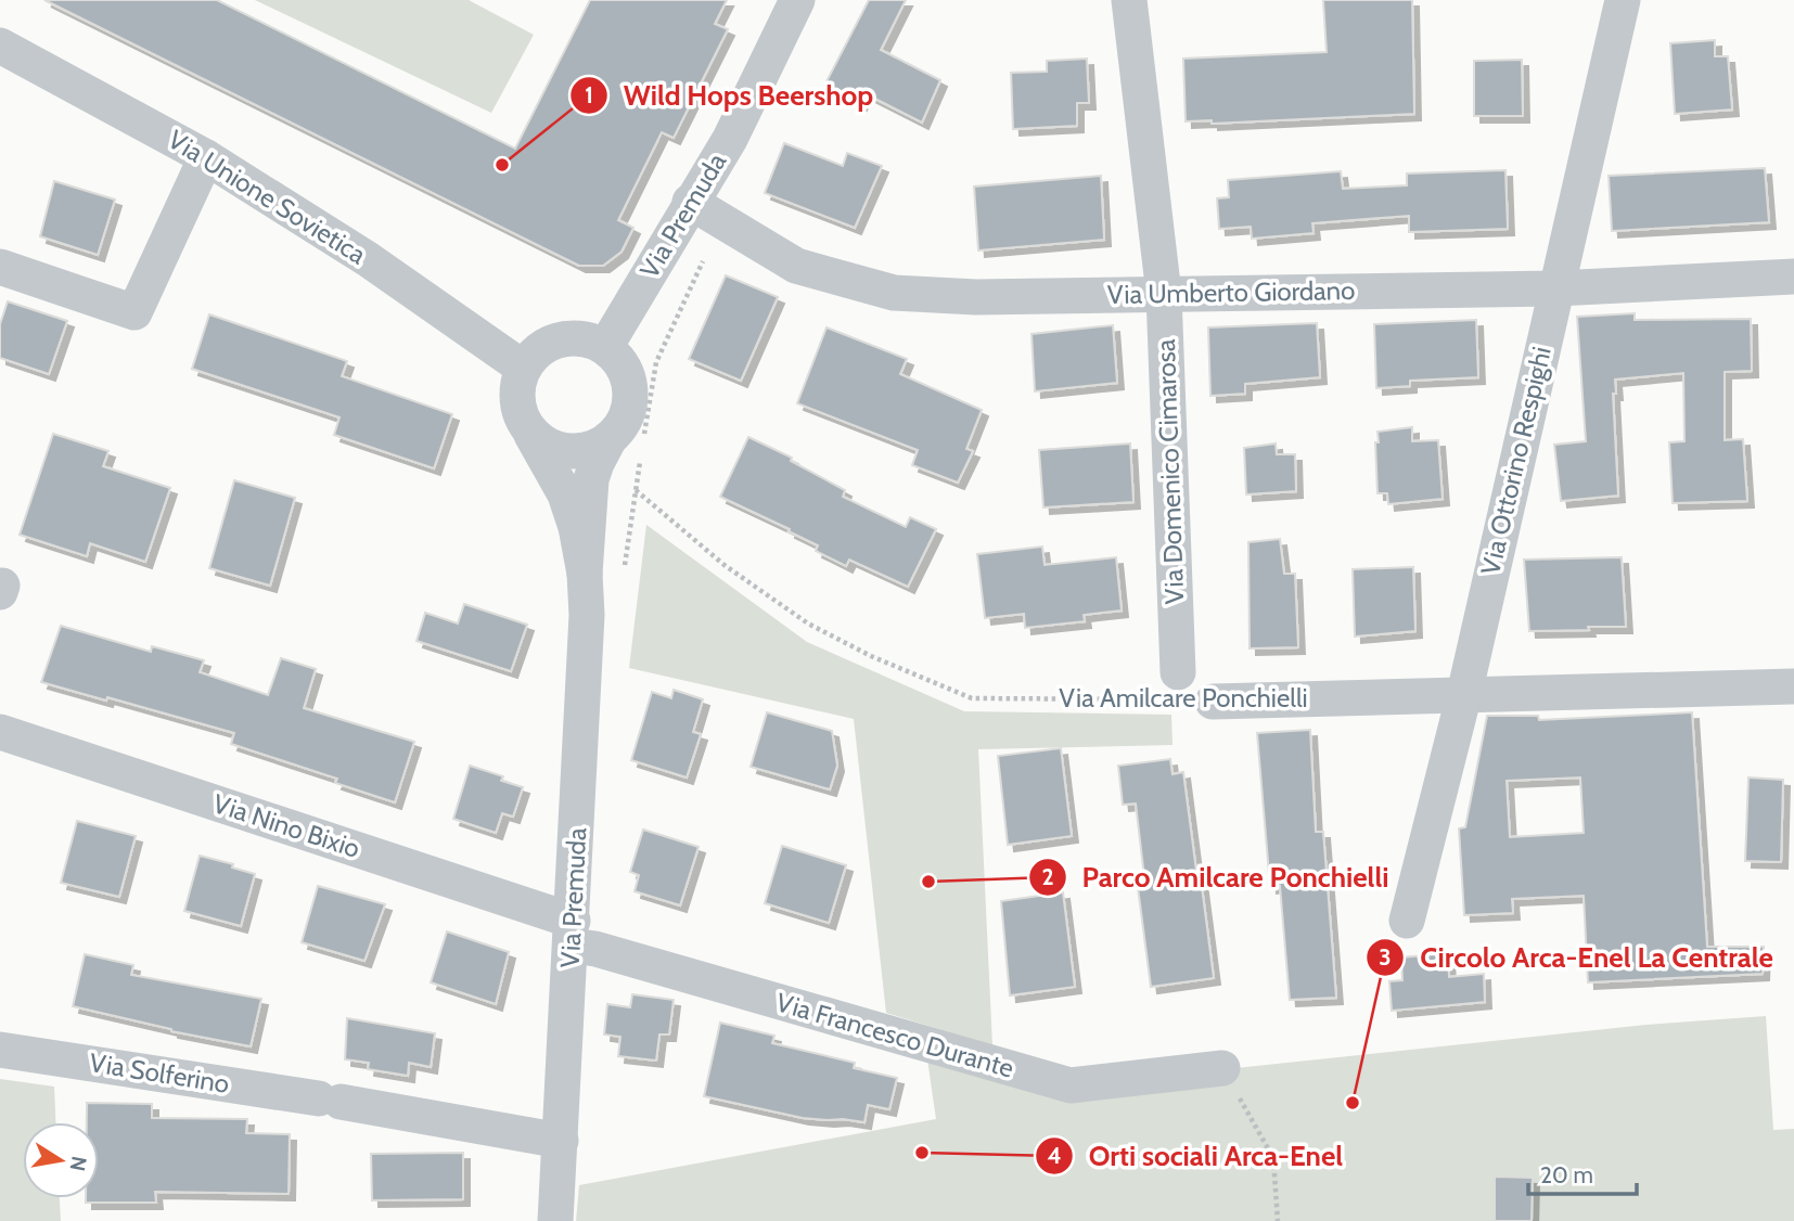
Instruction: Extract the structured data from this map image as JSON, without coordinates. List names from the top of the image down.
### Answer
{
  "streets": {
    "street": [
      "Via Unione Sovietica",
      "Via Premuda",
      "Via Umberto Giordano",
      "Via Ottorino Respighi",
      "Via Domenico Cimarosa",
      "Via Amilcare Ponchielli",
      "Via Nino Bixio",
      "Via Francesco Durante",
      "Via Solferino"
    ]
  },
  "crossings": [
    ["Via Unione Sovietica", "Via Premuda"],
    ["Via Premuda", "Via Umberto Giordano"],
    ["Via Premuda", "Via Nino Bixio"],
    ["Via Premuda", "Via Francesco Durante"],
    ["Via Premuda", "Via Solferino"],
    ["Via Umberto Giordano", "Via Ottorino Respighi"],
    ["Via Umberto Giordano", "Via Domenico Cimarosa"],
    ["Via Ottorino Respighi", "Via Amilcare Ponchielli"],
    ["Via Nino Bixio", "Via Francesco Durante"]
  ],
  "places": [
    "Wild Hops Beershop",
    "Parco Amilcare Ponchielli",
    "Circolo Arca-Enel La Centrale",
    "Orti sociali Arca-Enel"
  ],
  "scale_bar": "20 m",
  "north": "right"
}
